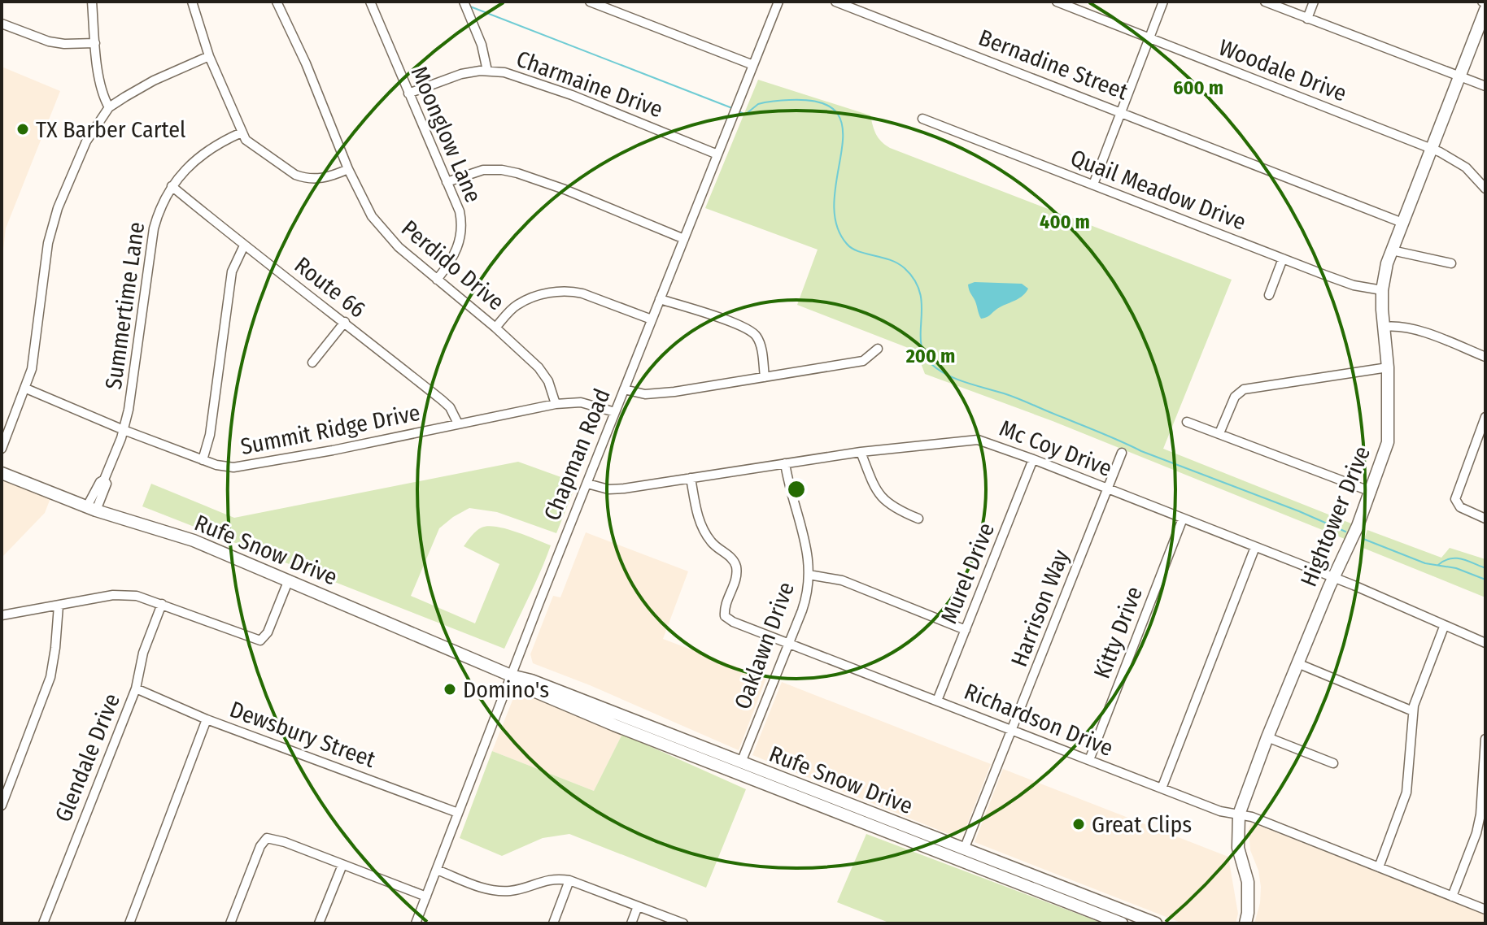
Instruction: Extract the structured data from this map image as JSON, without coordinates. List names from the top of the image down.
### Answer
{
  "streets": {
    "main road": ["Hightower Drive", "Rufe Snow Drive"],
    "street": [
      "Bernadine Street",
      "Woodale Drive",
      "Charmaine Drive",
      "Moonglow Lane",
      "Quail Meadow Drive",
      "Perdido Drive",
      "Route 66",
      "Summertime Lane",
      "Summit Ridge Drive",
      "Mc Coy Drive",
      "Chapman Road",
      "Murel Drive",
      "Harrison Way",
      "Kitty Drive",
      "Oaklawn Drive",
      "Richardson Drive",
      "Dewsbury Street",
      "Glendale Drive"
    ]
  },
  "crossings": [
    ["Bernadine Street", "Hightower Drive"],
    ["Woodale Drive", "Hightower Drive"],
    ["Charmaine Drive", "Moonglow Lane"],
    ["Charmaine Drive", "Chapman Road"],
    ["Moonglow Lane", "Perdido Drive"],
    ["Quail Meadow Drive", "Hightower Drive"],
    ["Perdido Drive", "Summit Ridge Drive"],
    ["Route 66", "Summertime Lane"],
    ["Route 66", "Summit Ridge Drive"],
    ["Summertime Lane", "Summit Ridge Drive"],
    ["Summertime Lane", "Rufe Snow Drive"],
    ["Summit Ridge Drive", "Chapman Road"],
    ["Mc Coy Drive", "Chapman Road"],
    ["Mc Coy Drive", "Hightower Drive"],
    ["Mc Coy Drive", "Murel Drive"],
    ["Mc Coy Drive", "Harrison Way"],
    ["Mc Coy Drive", "Kitty Drive"],
    ["Mc Coy Drive", "Oaklawn Drive"],
    ["Mc Coy Drive", "Richardson Drive"],
    ["Chapman Road", "Rufe Snow Drive"],
    ["Chapman Road", "Dewsbury Street"],
    ["Hightower Drive", "Richardson Drive"],
    ["Rufe Snow Drive", "Harrison Way"],
    ["Rufe Snow Drive", "Oaklawn Drive"],
    ["Murel Drive", "Richardson Drive"],
    ["Harrison Way", "Richardson Drive"],
    ["Kitty Drive", "Richardson Drive"],
    ["Oaklawn Drive", "Richardson Drive"],
    ["Dewsbury Street", "Glendale Drive"]
  ],
  "places": ["TX Barber Cartel", "Domino's", "Great Clips"],
  "rings": ["600 m", "400 m", "200 m"]
}
